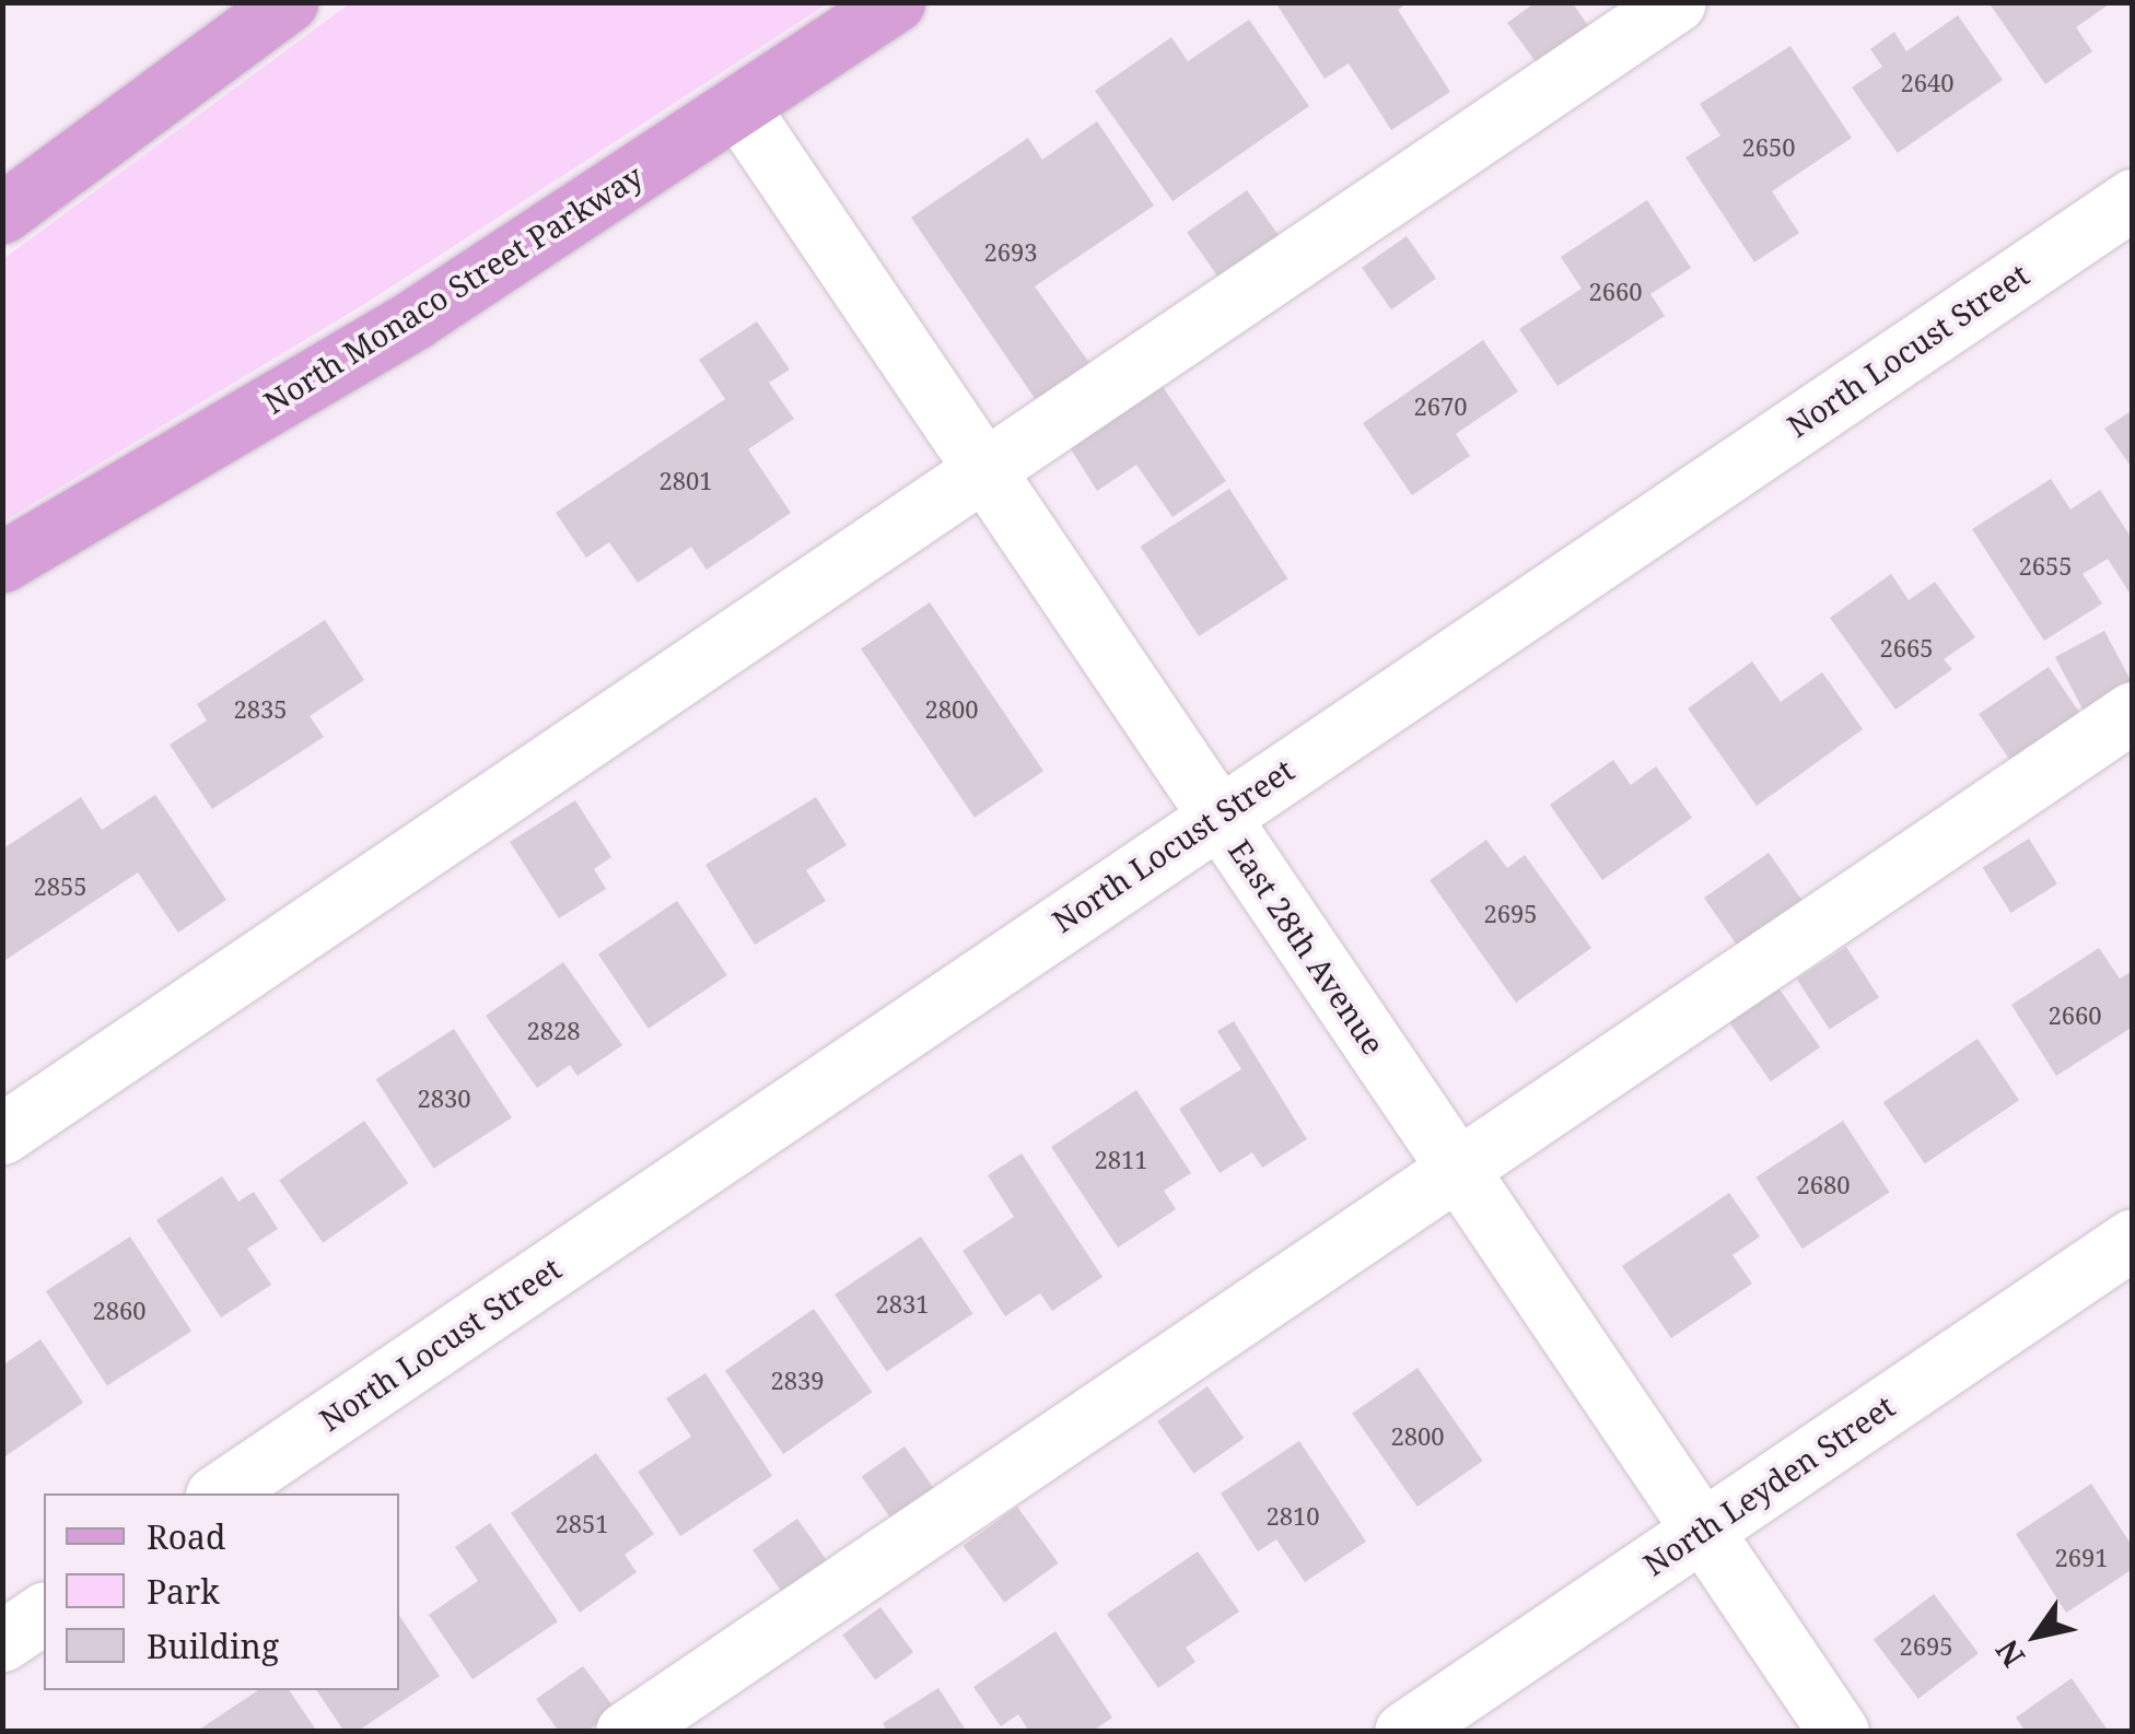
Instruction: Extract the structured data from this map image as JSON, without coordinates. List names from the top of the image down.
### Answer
{
  "streets": {
    "main road": ["North Monaco Street Parkway"],
    "street": ["North Locust Street", "East 28th Avenue", "North Leyden Street"]
  },
  "crossings": [
    ["North Monaco Street Parkway", "East 28th Avenue"],
    ["North Locust Street", "East 28th Avenue"],
    ["East 28th Avenue", "North Leyden Street"]
  ],
  "house_numbers": [
    "2640",
    "2650",
    "2693",
    "2660",
    "2670",
    "2801",
    "2655",
    "2665",
    "2835",
    "2800",
    "2855",
    "2695",
    "2660",
    "2828",
    "2830",
    "2811",
    "2680",
    "2831",
    "2860",
    "2839",
    "2800",
    "2810",
    "2851",
    "2691",
    "2695"
  ],
  "legend": ["Road", "Park", "Building"],
  "north": "bottom left"
}
